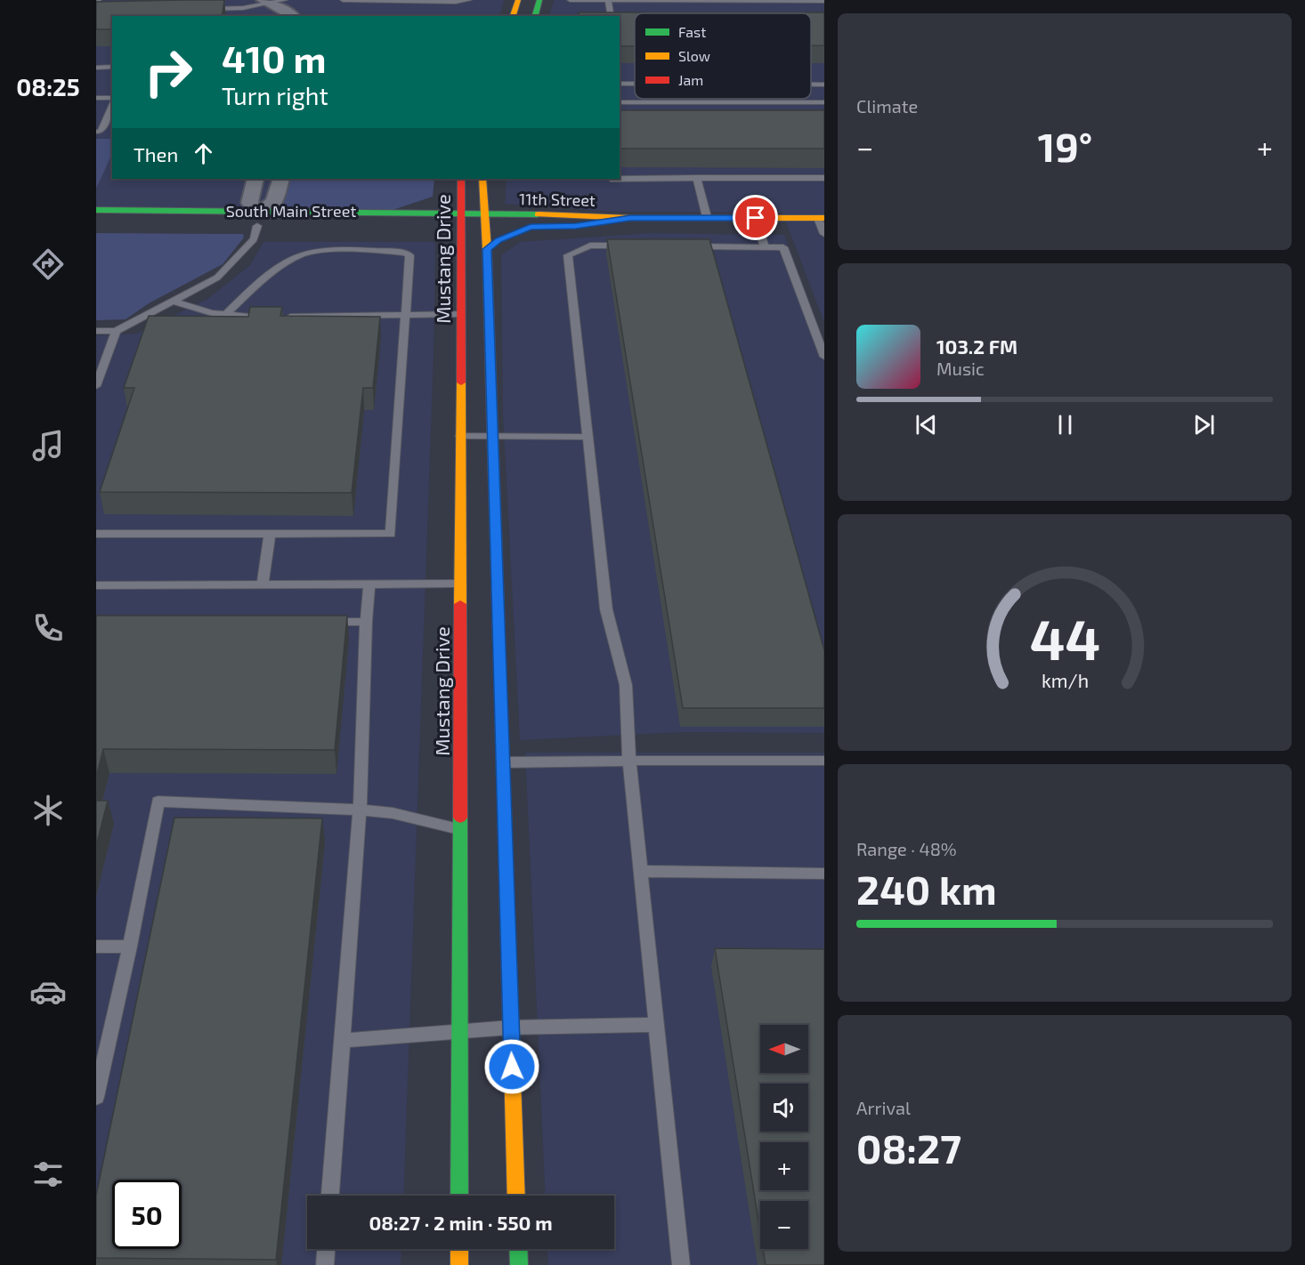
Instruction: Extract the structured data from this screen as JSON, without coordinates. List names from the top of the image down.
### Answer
{
  "streets": {
    "main road": ["11th Street", "South Main Street", "Mustang Drive"]
  },
  "crossings": [
    ["11th Street", "South Main Street"],
    ["11th Street", "Mustang Drive"],
    ["South Main Street", "Mustang Drive"]
  ],
  "legend": ["Fast", "Slow", "Jam"],
  "north": "left",
  "page": {
    "tabs": "08:25",
    "tile": [
      "Climate",
      ["Range · 48%", "240 km"],
      ["Arrival", "08:27"]
    ],
    "turn": ["410 m", "Turn right"],
    "heat": ["−", "19°", "+"],
    "then": "Then",
    "song": ["103.2 FM", "Music"],
    "map_buttons": ["+", "−"],
    "limit": "50",
    "trip": "08:27 · 2 min · 550 m",
    "gauge": ["44", "km/h"]
  }
}
